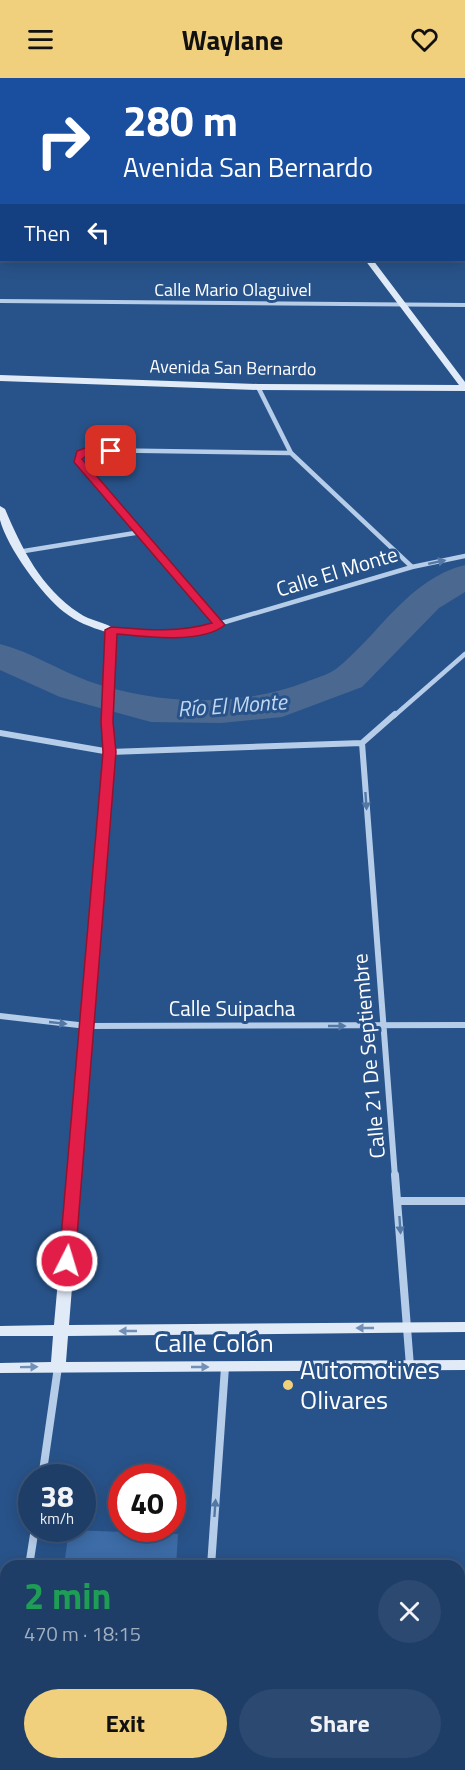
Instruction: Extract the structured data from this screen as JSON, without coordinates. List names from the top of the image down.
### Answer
{
  "streets": {
    "street": [
      "Calle Mario Olaguivel",
      "Avenida San Bernardo",
      "Calle El Monte",
      "Calle Suipacha",
      "Calle 21 De Septiembre",
      "Calle Colón"
    ]
  },
  "crossings": [
    ["Calle Suipacha", "Calle 21 De Septiembre"],
    ["Calle 21 De Septiembre", "Calle Colón"]
  ],
  "one_way": ["Calle Suipacha", "Calle 21 De Septiembre"],
  "water": ["Río El Monte"],
  "places": ["Automotives Olivares"],
  "page": {
    "header": "Waylane",
    "turn": ["280 m", "Avenida San Bernardo"],
    "then": "Then",
    "speed": "38 km/h",
    "limit": "40",
    "heading": ["2 min", "470 m · 18:15"],
    "buttons": ["Exit", "Share"]
  }
}
